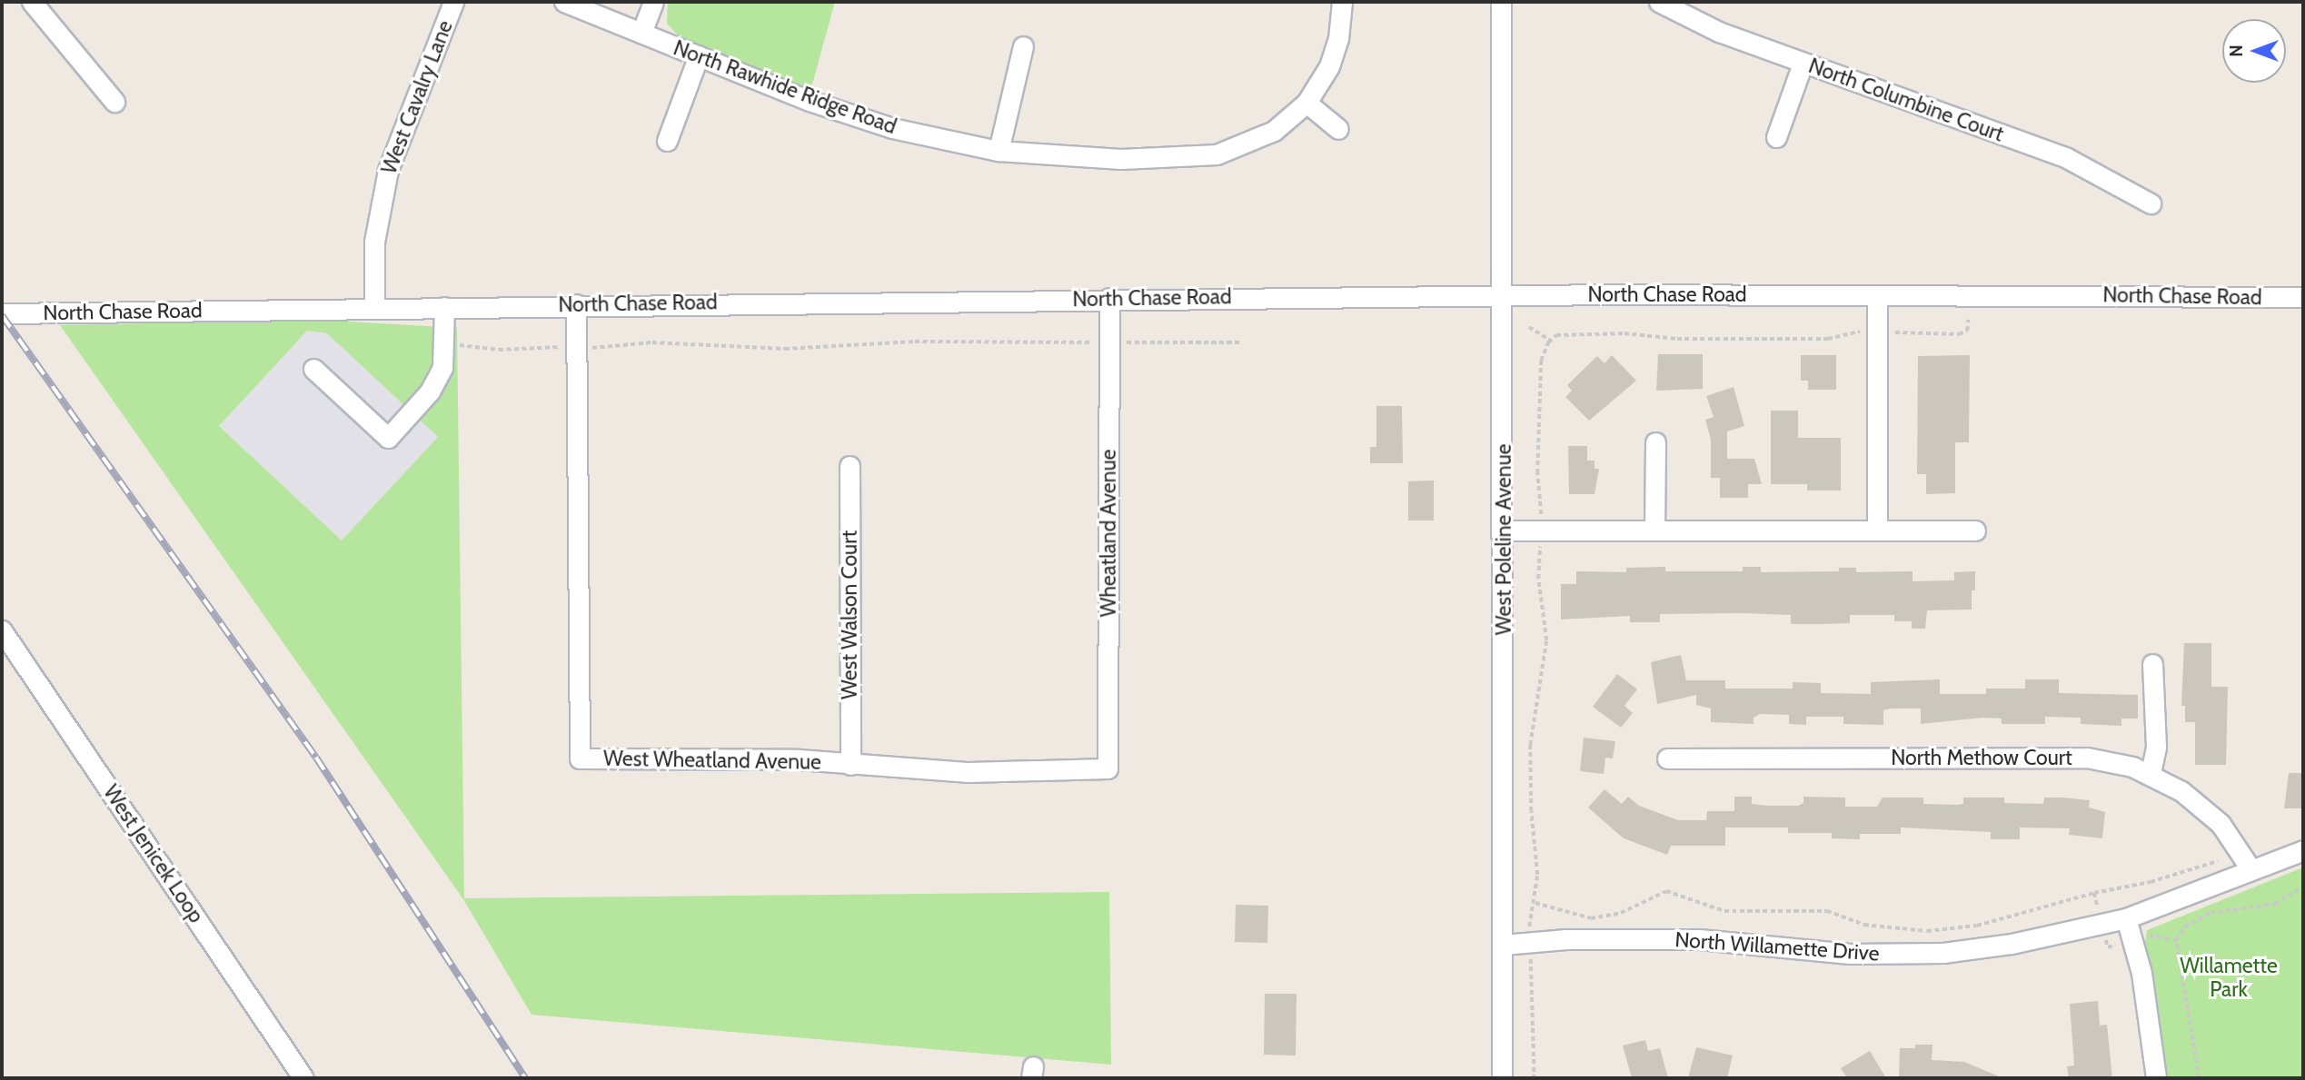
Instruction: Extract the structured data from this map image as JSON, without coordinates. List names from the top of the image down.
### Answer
{
  "streets": {
    "street": [
      "North Rawhide Ridge Road",
      "West Cavalry Lane",
      "North Columbine Court",
      "North Chase Road",
      "Wheatland Avenue",
      "West Poleline Avenue",
      "West Walson Court",
      "North Methow Court",
      "West Wheatland Avenue",
      "West Jenicek Loop",
      "North Willamette Drive"
    ]
  },
  "crossings": [
    ["West Cavalry Lane", "North Chase Road"],
    ["North Chase Road", "Wheatland Avenue"],
    ["North Chase Road", "West Poleline Avenue"],
    ["North Chase Road", "West Wheatland Avenue"],
    ["Wheatland Avenue", "West Wheatland Avenue"],
    ["West Poleline Avenue", "North Willamette Drive"],
    ["West Walson Court", "West Wheatland Avenue"],
    ["North Methow Court", "North Willamette Drive"]
  ],
  "parks": ["Willamette Park"],
  "north": "left"
}
